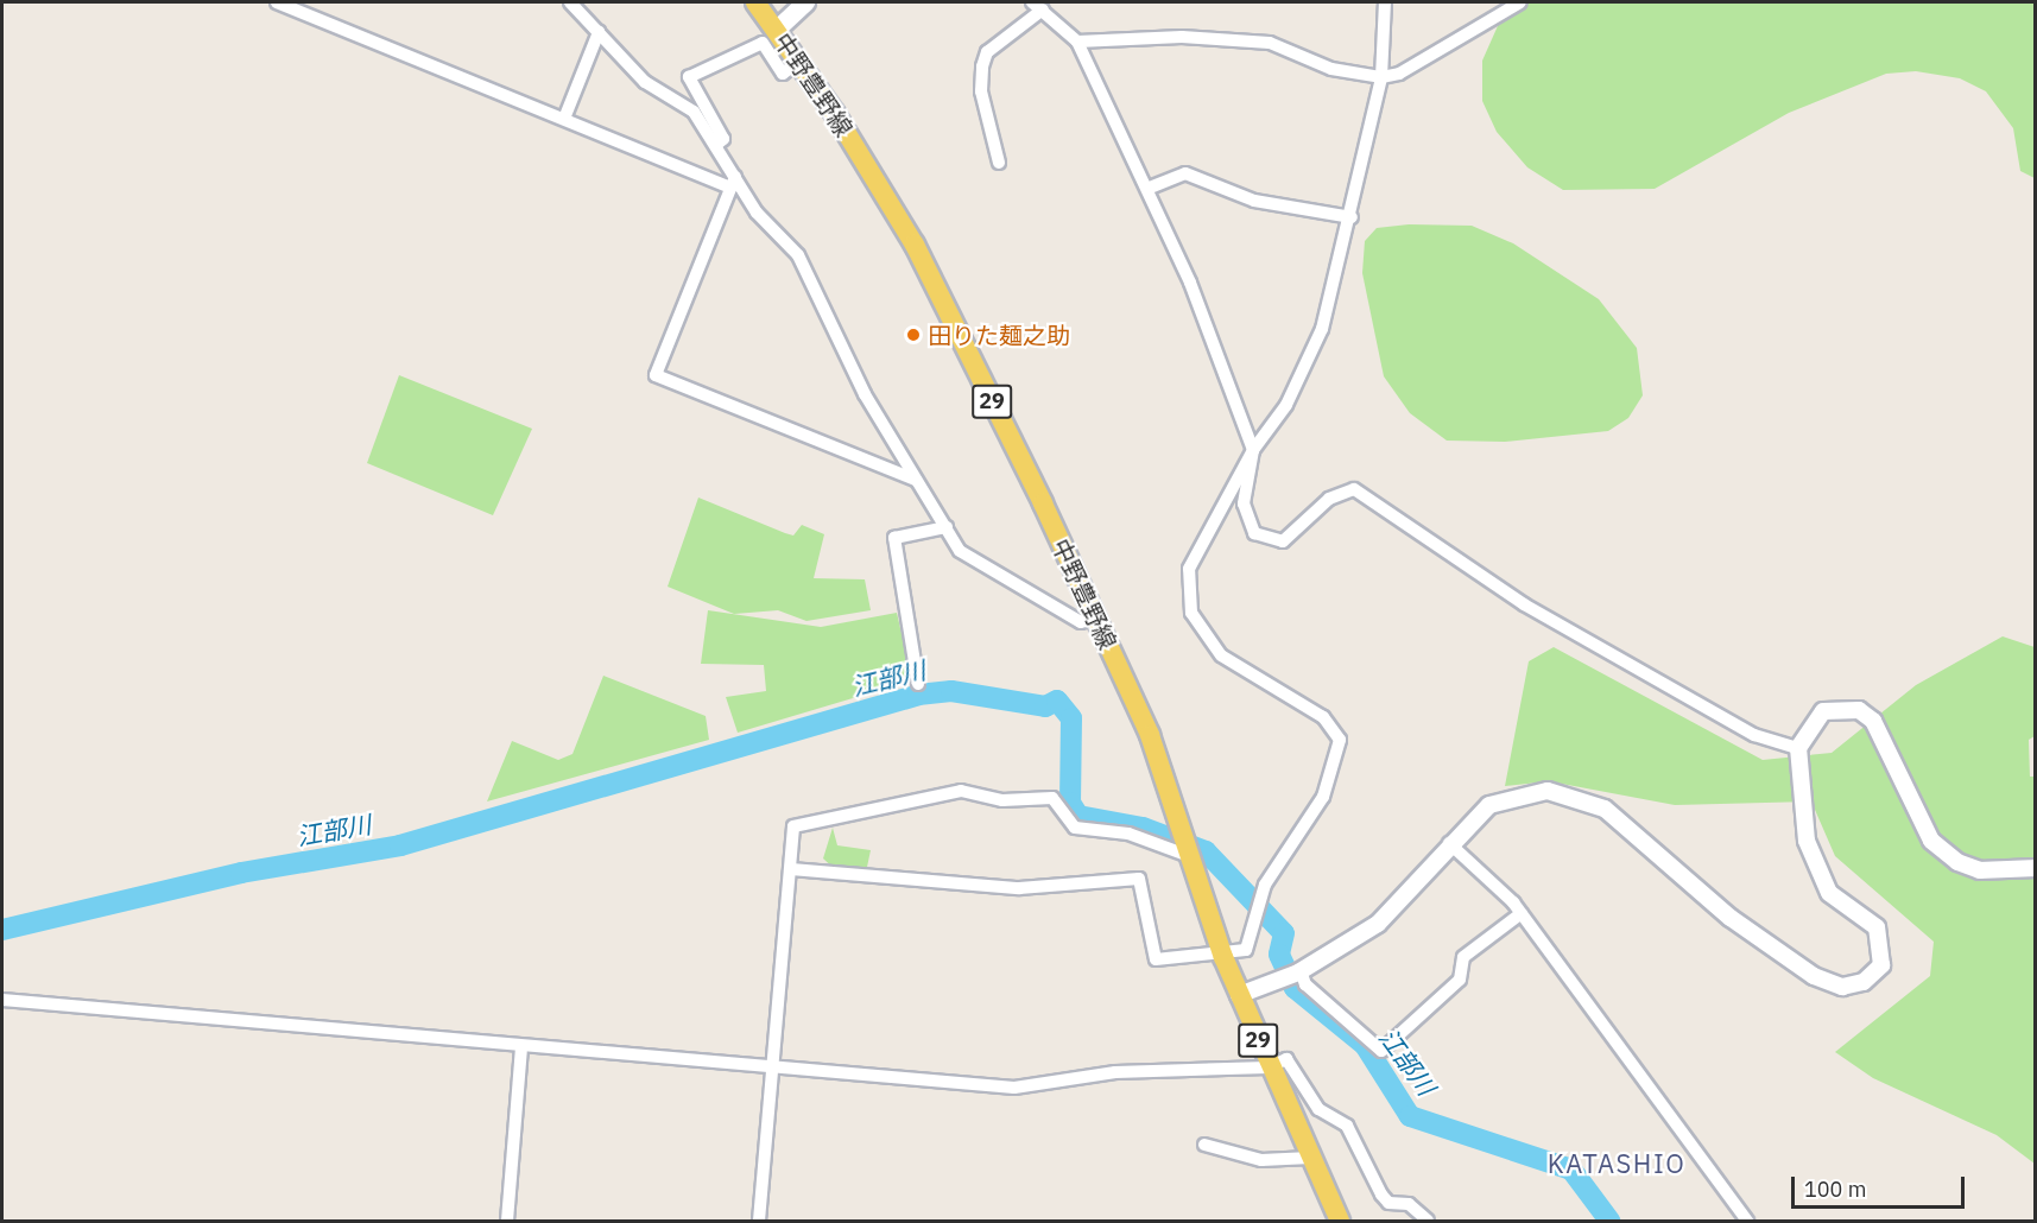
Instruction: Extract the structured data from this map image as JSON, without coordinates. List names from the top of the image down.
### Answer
{
  "streets": {
    "main road": ["中野豊野線", "29"]
  },
  "districts": ["KATASHIO"],
  "water": ["江部川"],
  "places": ["田りた麺之助"],
  "scale_bar": "100 m"
}
